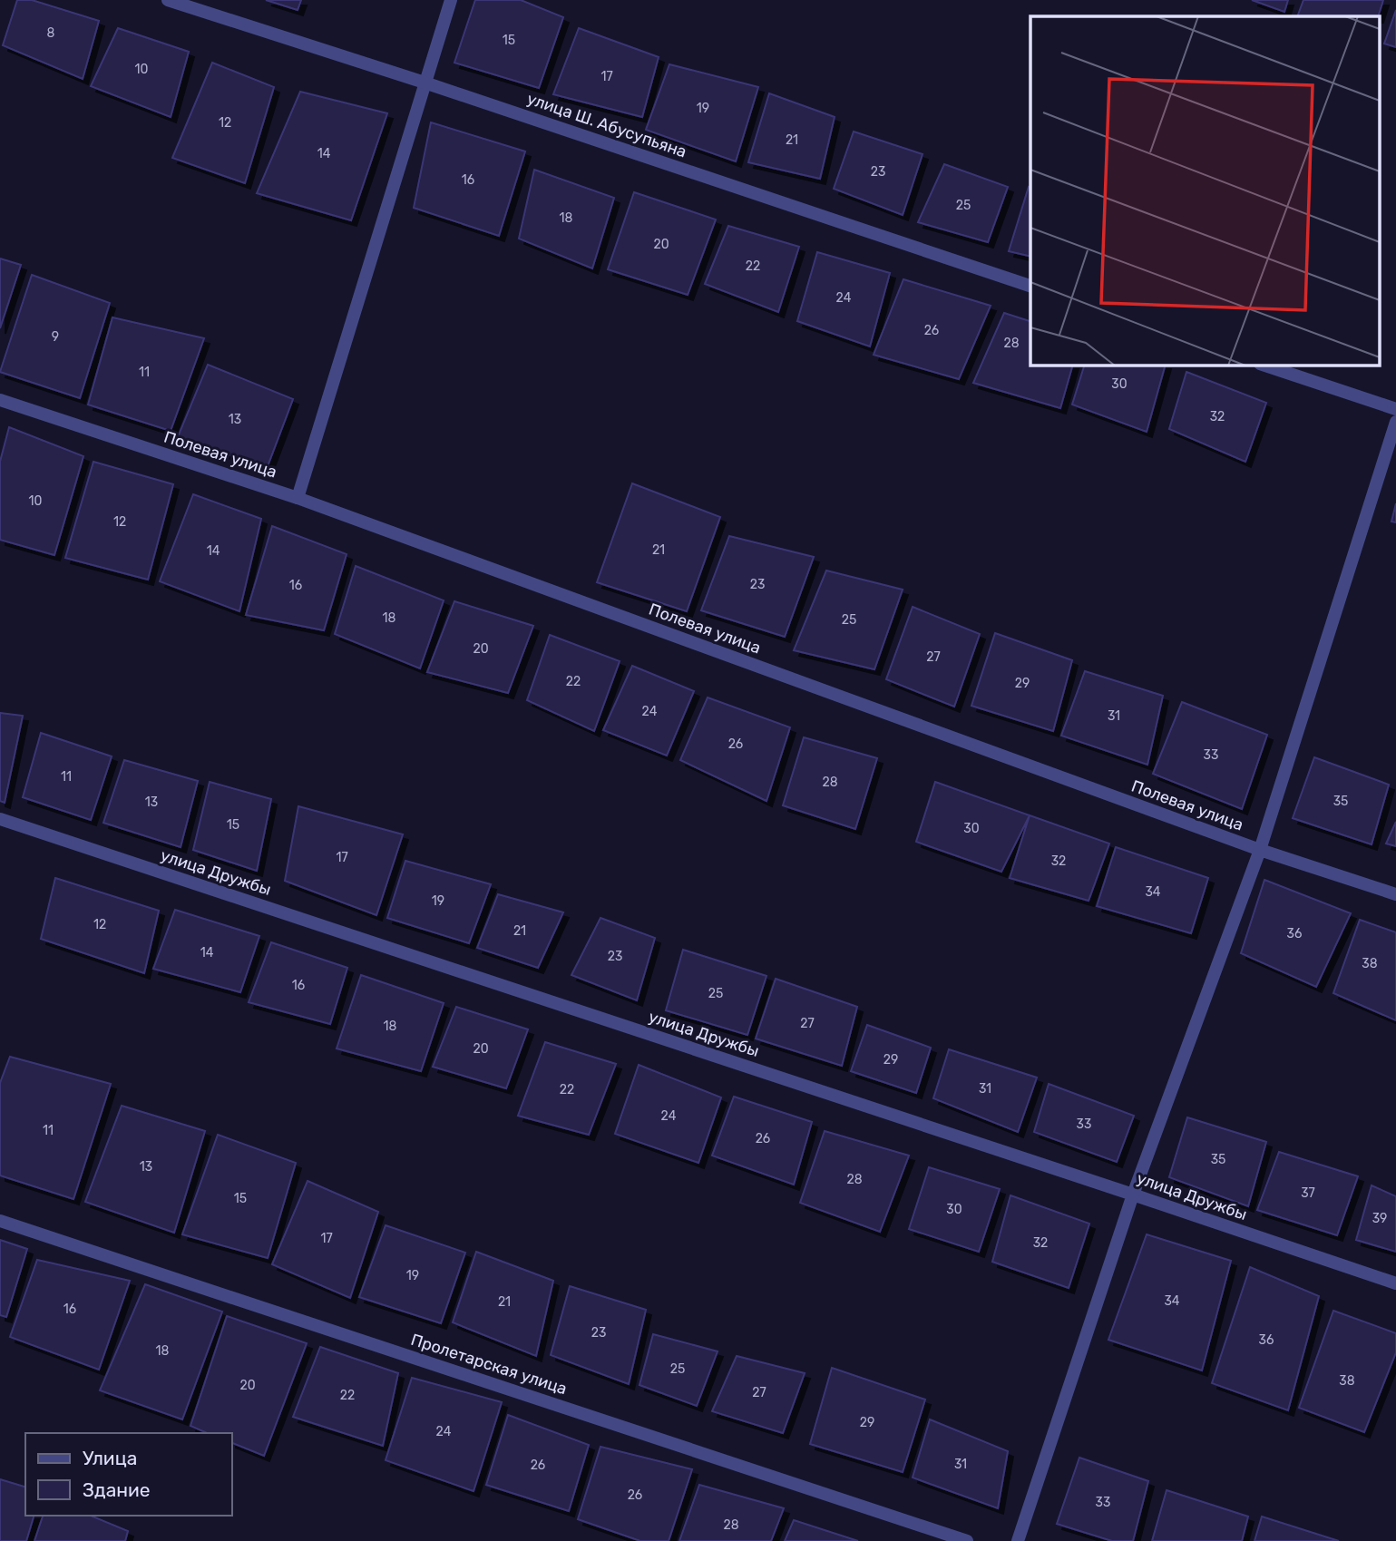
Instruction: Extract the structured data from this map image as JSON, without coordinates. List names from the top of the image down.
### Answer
{
  "streets": {
    "street": [
      "улица Ш. Абусупьяна",
      "Полевая улица",
      "улица Дружбы",
      "Пролетарская улица"
    ]
  },
  "house_numbers": [
    "8",
    "15",
    "10",
    "17",
    "19",
    "12",
    "21",
    "14",
    "23",
    "16",
    "25",
    "18",
    "20",
    "22",
    "24",
    "26",
    "9",
    "28",
    "11",
    "30",
    "32",
    "13",
    "10",
    "12",
    "21",
    "14",
    "23",
    "16",
    "18",
    "25",
    "20",
    "27",
    "22",
    "29",
    "24",
    "31",
    "26",
    "33",
    "11",
    "28",
    "35",
    "13",
    "15",
    "30",
    "17",
    "32",
    "34",
    "19",
    "12",
    "21",
    "36",
    "14",
    "23",
    "38",
    "16",
    "25",
    "27",
    "18",
    "20",
    "29",
    "31",
    "22",
    "24",
    "33",
    "11",
    "26",
    "35",
    "13",
    "28",
    "37",
    "15",
    "30",
    "39",
    "17",
    "32",
    "19",
    "34",
    "21",
    "16",
    "23",
    "36",
    "18",
    "25",
    "38",
    "20",
    "27",
    "22",
    "29",
    "24",
    "31",
    "26",
    "26",
    "33",
    "28"
  ],
  "legend": ["Улица", "Здание"]
}
